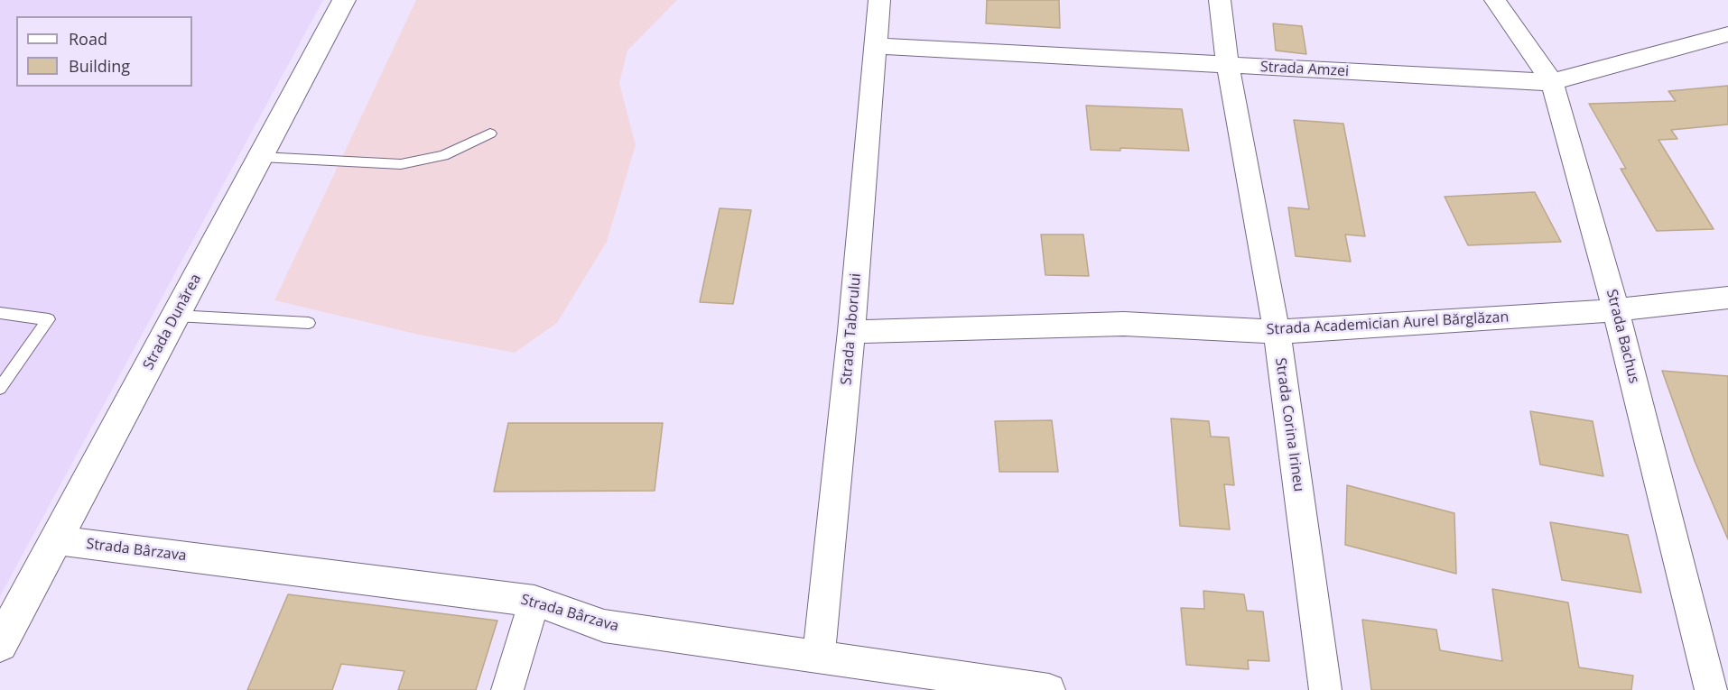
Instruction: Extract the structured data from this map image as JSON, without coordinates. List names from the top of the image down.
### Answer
{
  "streets": {
    "street": [
      "Strada Amzei",
      "Strada Dunărea",
      "Strada Academician Aurel Bărglăzan",
      "Strada Taborului",
      "Strada Bachus",
      "Strada Corina Irineu",
      "Strada Bârzava"
    ]
  },
  "crossings": [
    ["Strada Amzei", "Strada Taborului"],
    ["Strada Amzei", "Strada Bachus"],
    ["Strada Amzei", "Strada Corina Irineu"],
    ["Strada Dunărea", "Strada Bârzava"],
    ["Strada Academician Aurel Bărglăzan", "Strada Taborului"],
    ["Strada Academician Aurel Bărglăzan", "Strada Bachus"],
    ["Strada Academician Aurel Bărglăzan", "Strada Corina Irineu"],
    ["Strada Taborului", "Strada Bârzava"]
  ],
  "legend": ["Road", "Building"]
}
